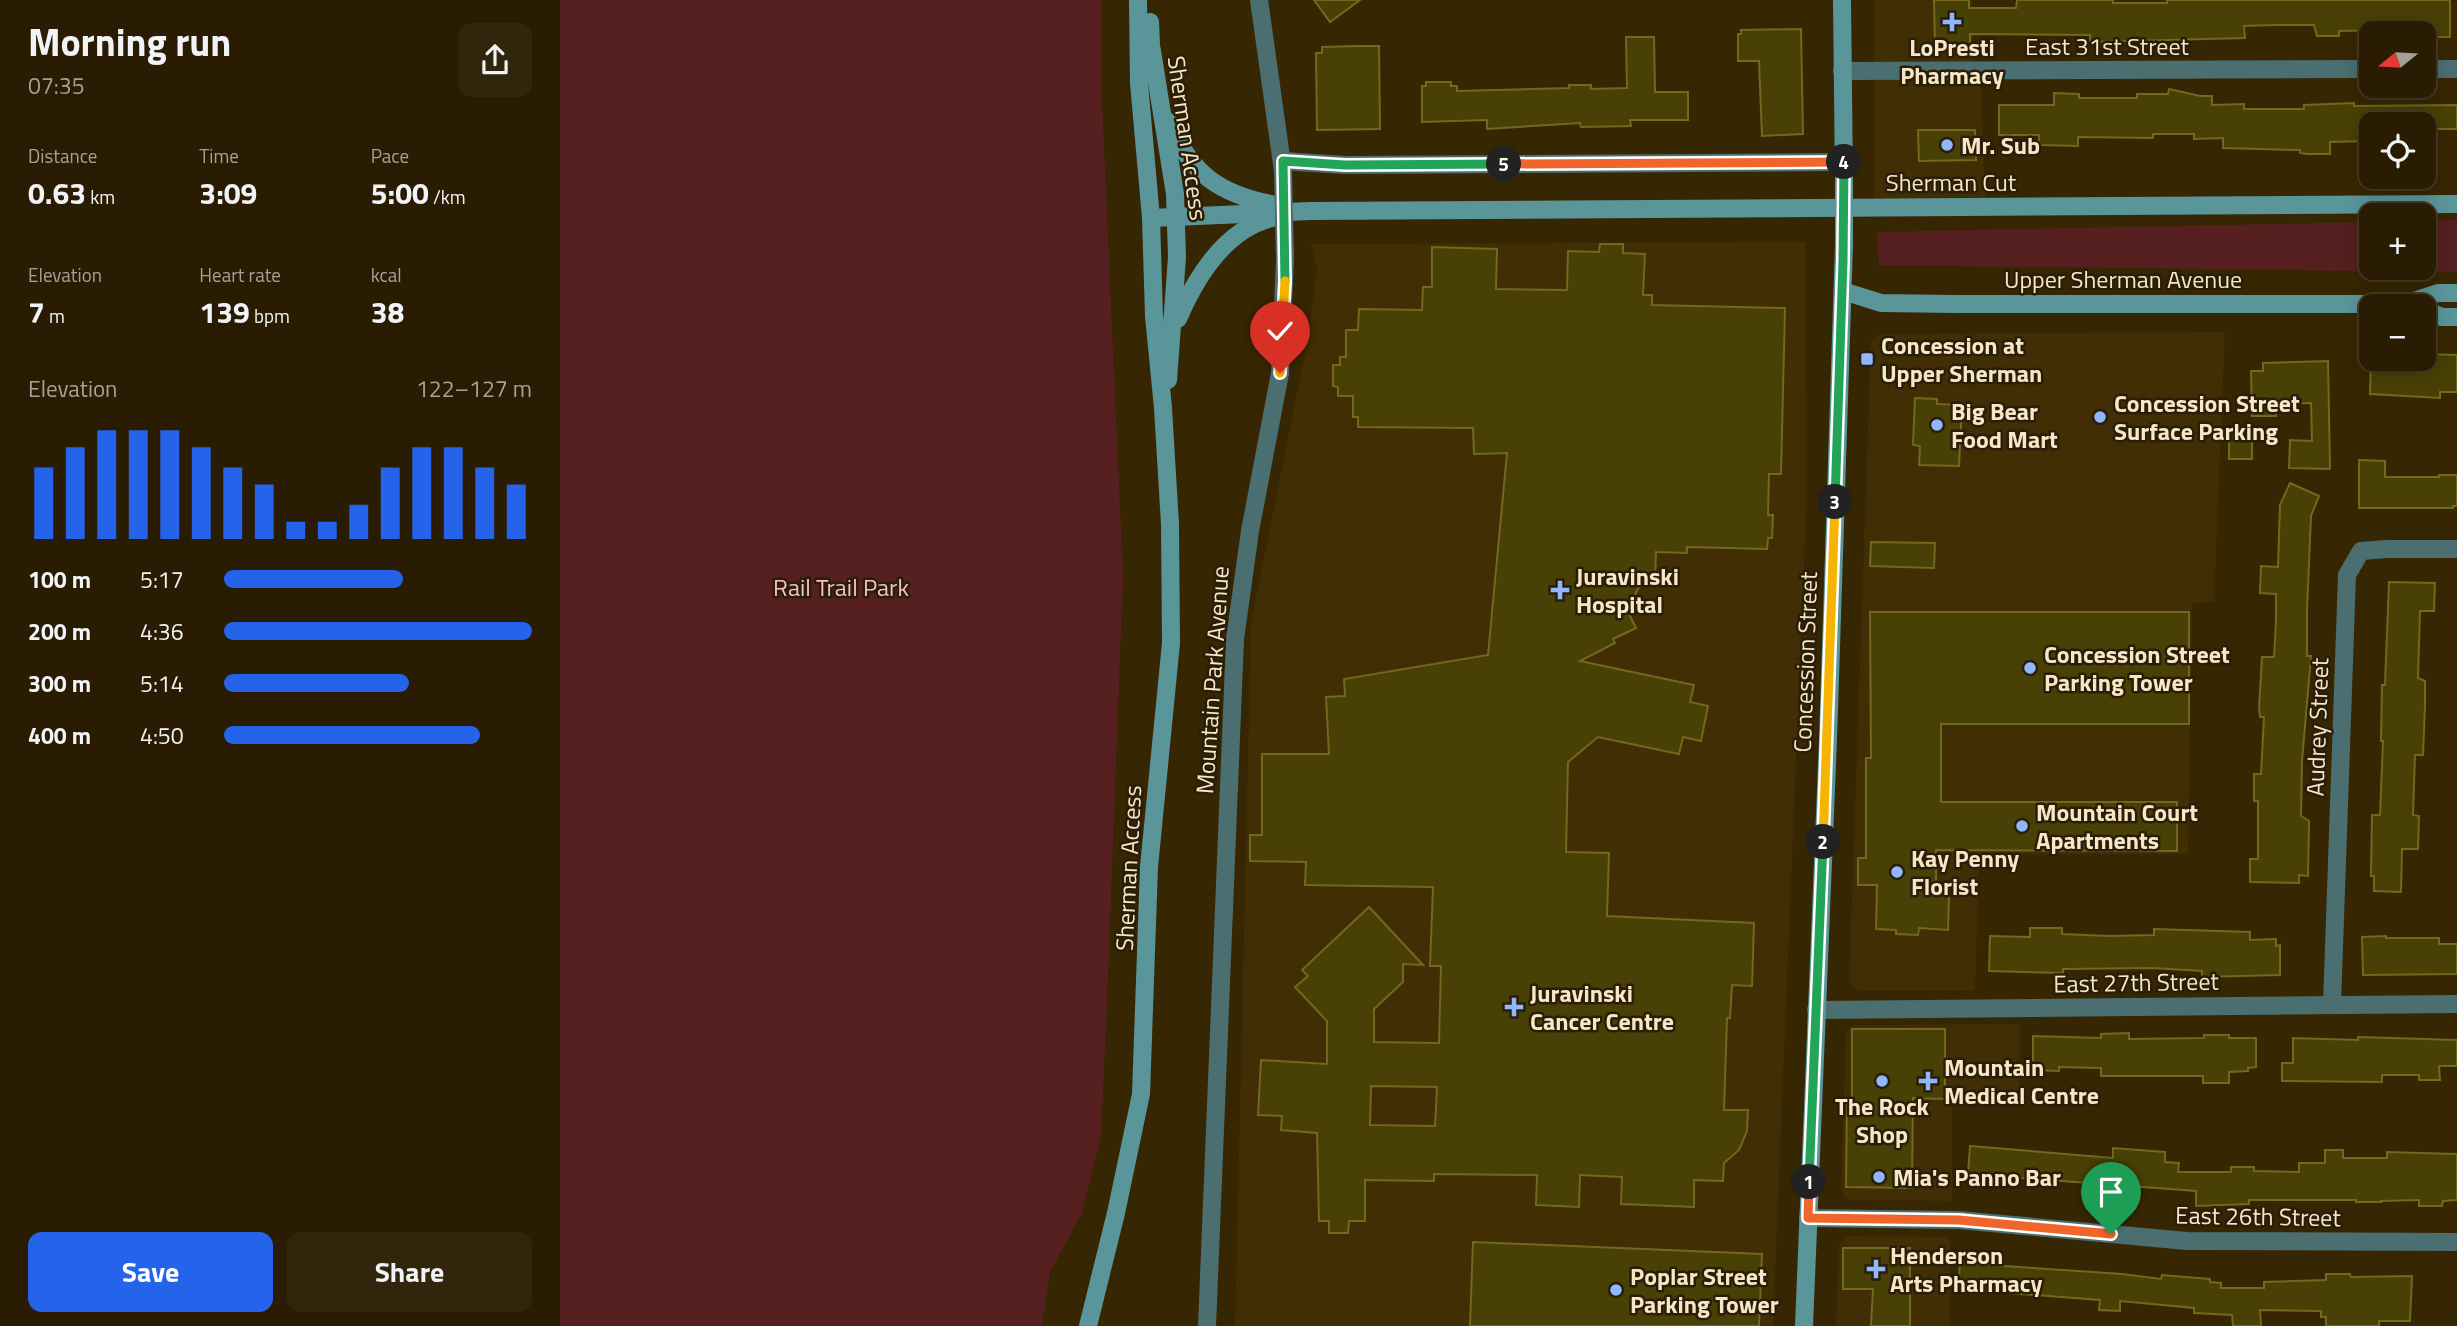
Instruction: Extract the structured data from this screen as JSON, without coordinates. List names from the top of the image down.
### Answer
{
  "streets": {
    "main road": [
      "Sherman Access",
      "Sherman Cut",
      "Upper Sherman Avenue",
      "Concession Street"
    ],
    "street": [
      "East 31st Street",
      "Mountain Park Avenue",
      "Audrey Street",
      "East 27th Street",
      "East 26th Street"
    ]
  },
  "crossings": [
    ["East 31st Street", "Concession Street"],
    ["Sherman Access", "Sherman Cut"],
    ["Upper Sherman Avenue", "Concession Street"],
    ["Concession Street", "East 27th Street"],
    ["Concession Street", "East 26th Street"],
    ["Audrey Street", "East 27th Street"]
  ],
  "parks": ["Rail Trail Park"],
  "places": {
    "health": [
      "LoPresti Pharmacy",
      "Juravinski Hospital",
      "Juravinski Cancer Centre",
      "Mountain Medical Centre",
      "Henderson Arts Pharmacy"
    ],
    "other": [
      "Mr. Sub",
      "Concession Street Surface Parking",
      "Big Bear Food Mart",
      "Concession Street Parking Tower",
      "Mountain Court Apartments",
      "Kay Penny Florist",
      "The Rock Shop",
      "Mia's Panno Bar",
      "Poplar Street Parking Tower"
    ],
    "transit": ["Concession at Upper Sherman"]
  },
  "north": "left",
  "page": {
    "heading": ["Morning run", "07:35"],
    "map_buttons": ["+", "−"],
    "stats": [
      ["Distance", "0.63 km"],
      ["Time", "3:09"],
      ["Pace", "5:00 /km"],
      ["Elevation", "7 m"],
      ["Heart rate", "139 bpm"],
      ["kcal", "38"]
    ],
    "pins": [
      "4",
      "5",
      "3",
      "2",
      "1"
    ],
    "chart": ["Elevation", "122–127 m"],
    "list": [
      {
        "name": "100 m",
        "note": "5:17"
      },
      {
        "name": "200 m",
        "note": "4:36"
      },
      {
        "name": "300 m",
        "note": "5:14"
      },
      {
        "name": "400 m",
        "note": "4:50"
      }
    ],
    "buttons": ["Save", "Share"]
  }
}
